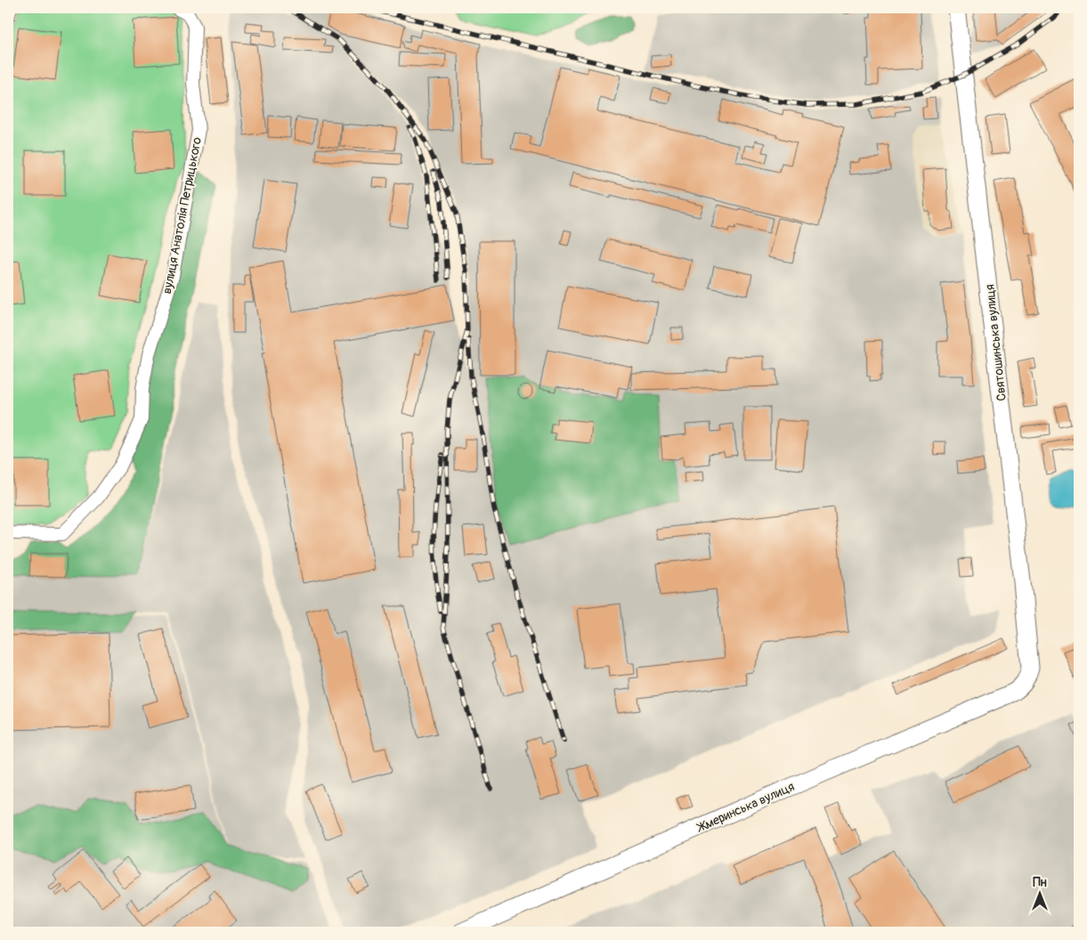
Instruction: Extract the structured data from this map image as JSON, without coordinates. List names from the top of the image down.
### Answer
{
  "streets": {
    "main road": ["Святошинська вулиця", "Жмеринська вулиця"],
    "street": ["вулиця Анатолія Петрицького"]
  },
  "crossings": [
    ["Святошинська вулиця", "Жмеринська вулиця"]
  ],
  "north": "top"
}
